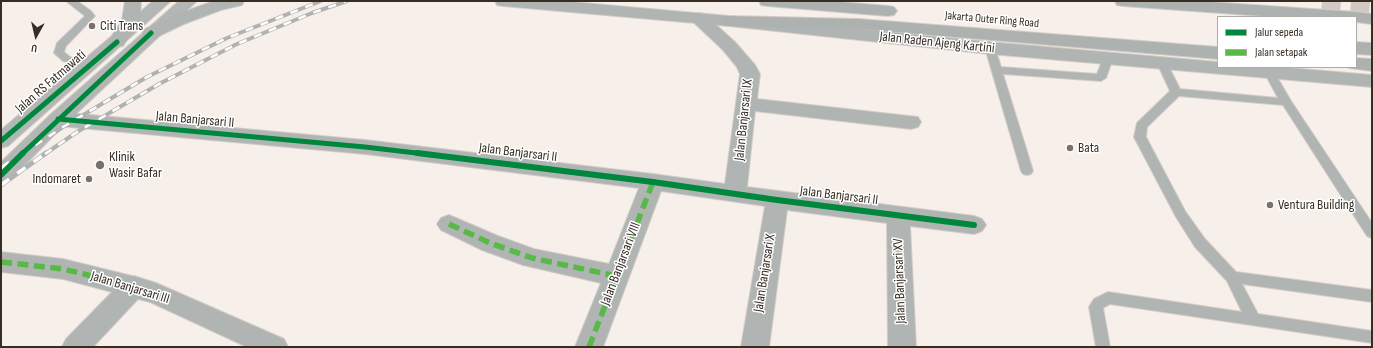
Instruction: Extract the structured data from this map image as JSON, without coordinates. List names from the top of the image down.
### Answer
{
  "streets": {
    "highway": ["Jakarta Outer Ring Road", "Jalan Raden Ajeng Kartini"],
    "main road": ["Jalan RS Fatmawati"],
    "street": [
      "Jalan Banjarsari II",
      "Jalan Banjarsari IX",
      "Jalan Banjarsari VIII",
      "Jalan Banjarsari X",
      "Jalan Banjarsari XV",
      "Jalan Banjarsari III"
    ]
  },
  "crossings": [
    ["Jalan Raden Ajeng Kartini", "Jalan Banjarsari IX"],
    ["Jalan Banjarsari II", "Jalan Banjarsari IX"],
    ["Jalan Banjarsari II", "Jalan Banjarsari VIII"],
    ["Jalan Banjarsari II", "Jalan Banjarsari X"],
    ["Jalan Banjarsari II", "Jalan Banjarsari XV"]
  ],
  "places": [
    "Citi Trans",
    "Bata",
    "Klinik Wasir Bafar",
    "Indomaret",
    "Ventura Building"
  ],
  "legend": ["Jalur sepeda", "Jalan setapak"],
  "north": "bottom"
}
